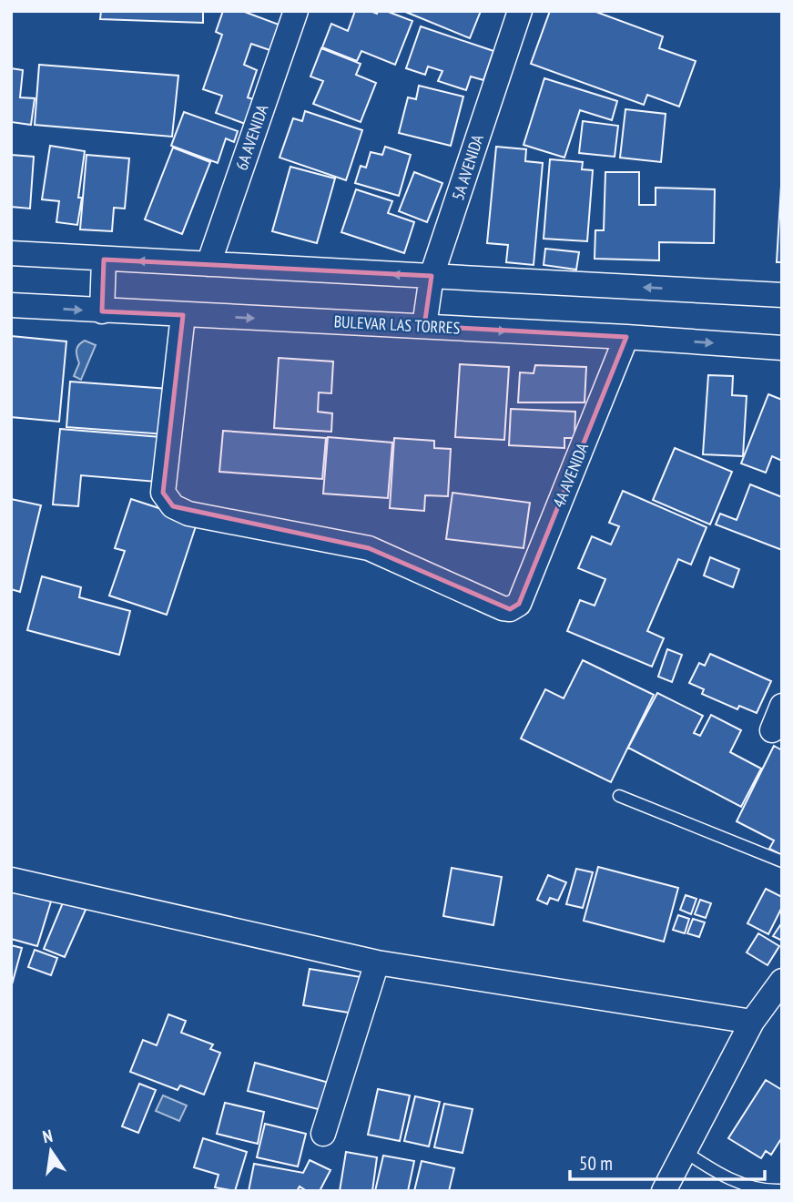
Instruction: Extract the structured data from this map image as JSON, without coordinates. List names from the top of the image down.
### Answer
{
  "streets": {
    "street": [
      "6A AVENIDA",
      "5A AVENIDA",
      "BULEVAR LAS TORRES",
      "4A AVENIDA"
    ]
  },
  "crossings": [
    ["5A AVENIDA", "BULEVAR LAS TORRES"],
    ["BULEVAR LAS TORRES", "4A AVENIDA"]
  ],
  "scale_bar": "50 m",
  "north": "top"
}
